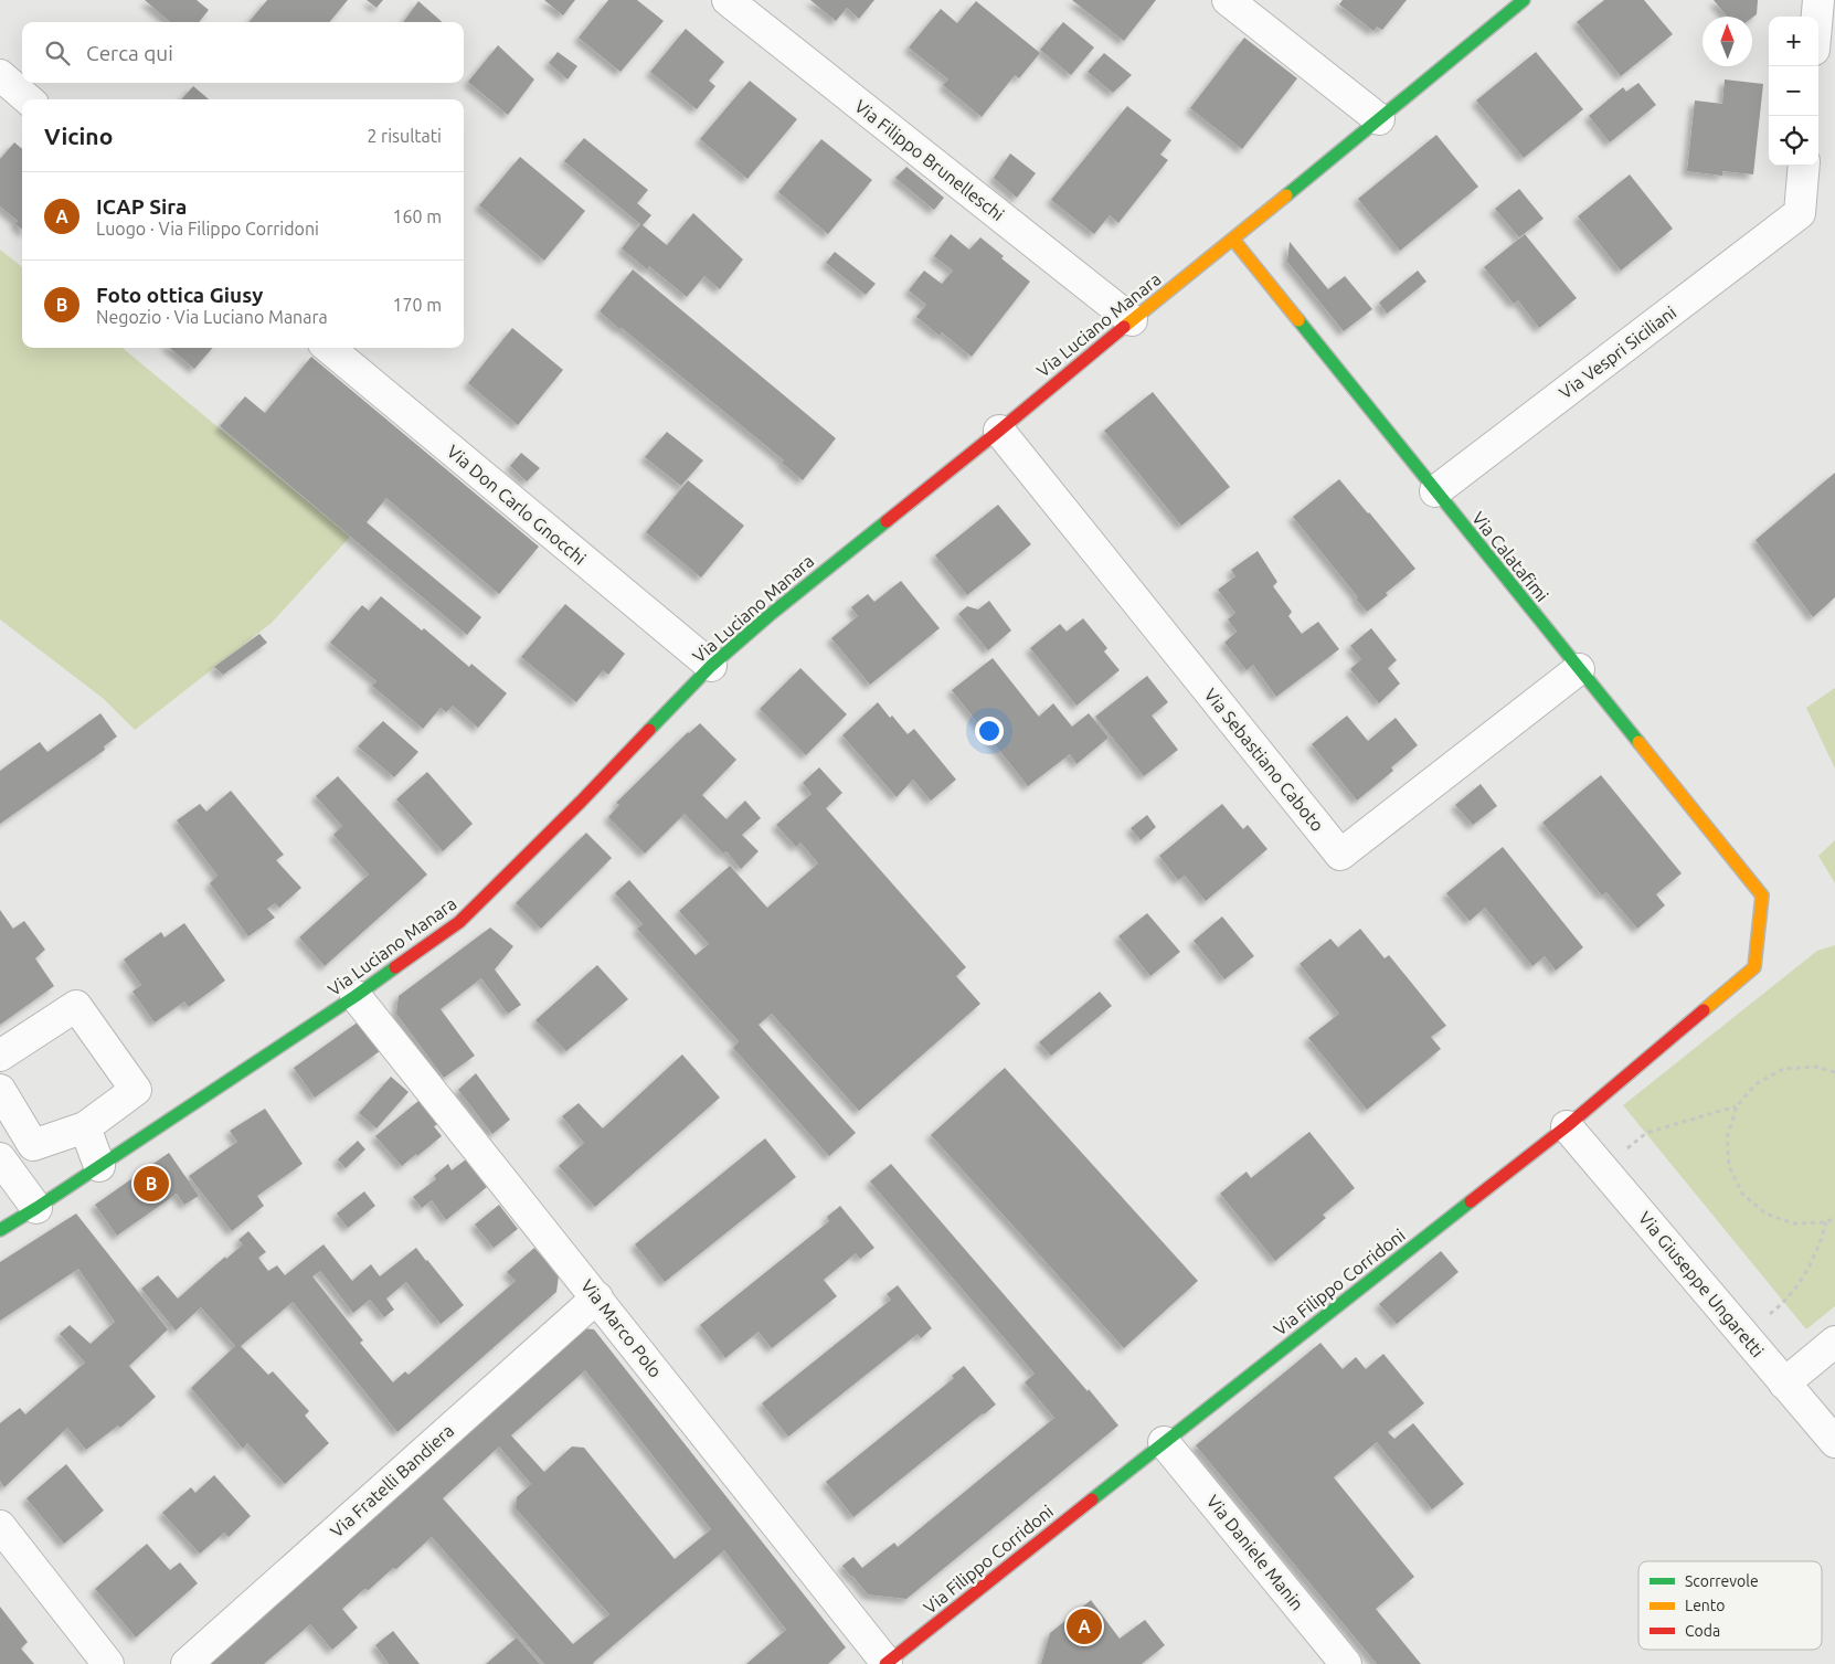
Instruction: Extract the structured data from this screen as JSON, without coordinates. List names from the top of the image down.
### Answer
{
  "streets": {
    "street": [
      "Via Filippo Brunelleschi",
      "Via Luciano Manara",
      "Via Vespri Siciliani",
      "Via Don Carlo Gnocchi",
      "Via Calatafimi",
      "Via Sebastiano Caboto",
      "Via Filippo Corridoni",
      "Via Giuseppe Ungaretti",
      "Via Marco Polo",
      "Via Fratelli Bandiera",
      "Via Daniele Manin"
    ]
  },
  "crossings": [
    ["Via Filippo Brunelleschi", "Via Luciano Manara"],
    ["Via Luciano Manara", "Via Don Carlo Gnocchi"],
    ["Via Luciano Manara", "Via Calatafimi"],
    ["Via Luciano Manara", "Via Sebastiano Caboto"],
    ["Via Luciano Manara", "Via Marco Polo"],
    ["Via Vespri Siciliani", "Via Calatafimi"],
    ["Via Calatafimi", "Via Sebastiano Caboto"],
    ["Via Calatafimi", "Via Filippo Corridoni"],
    ["Via Filippo Corridoni", "Via Giuseppe Ungaretti"],
    ["Via Filippo Corridoni", "Via Marco Polo"],
    ["Via Filippo Corridoni", "Via Daniele Manin"],
    ["Via Marco Polo", "Via Fratelli Bandiera"]
  ],
  "legend": ["Scorrevole", "Lento", "Coda"],
  "north": "top",
  "page": {
    "map_buttons": ["+", "−"],
    "search": "Cerca qui",
    "heading": ["Vicino", "2 risultati"],
    "list": [
      {
        "mark": "A",
        "name": "ICAP Sira",
        "note": "Luogo · Via Filippo Corridoni",
        "value": "160 m"
      },
      {
        "mark": "B",
        "name": "Foto ottica Giusy",
        "note": "Negozio · Via Luciano Manara",
        "value": "170 m"
      }
    ],
    "pins": ["B", "A"]
  }
}
